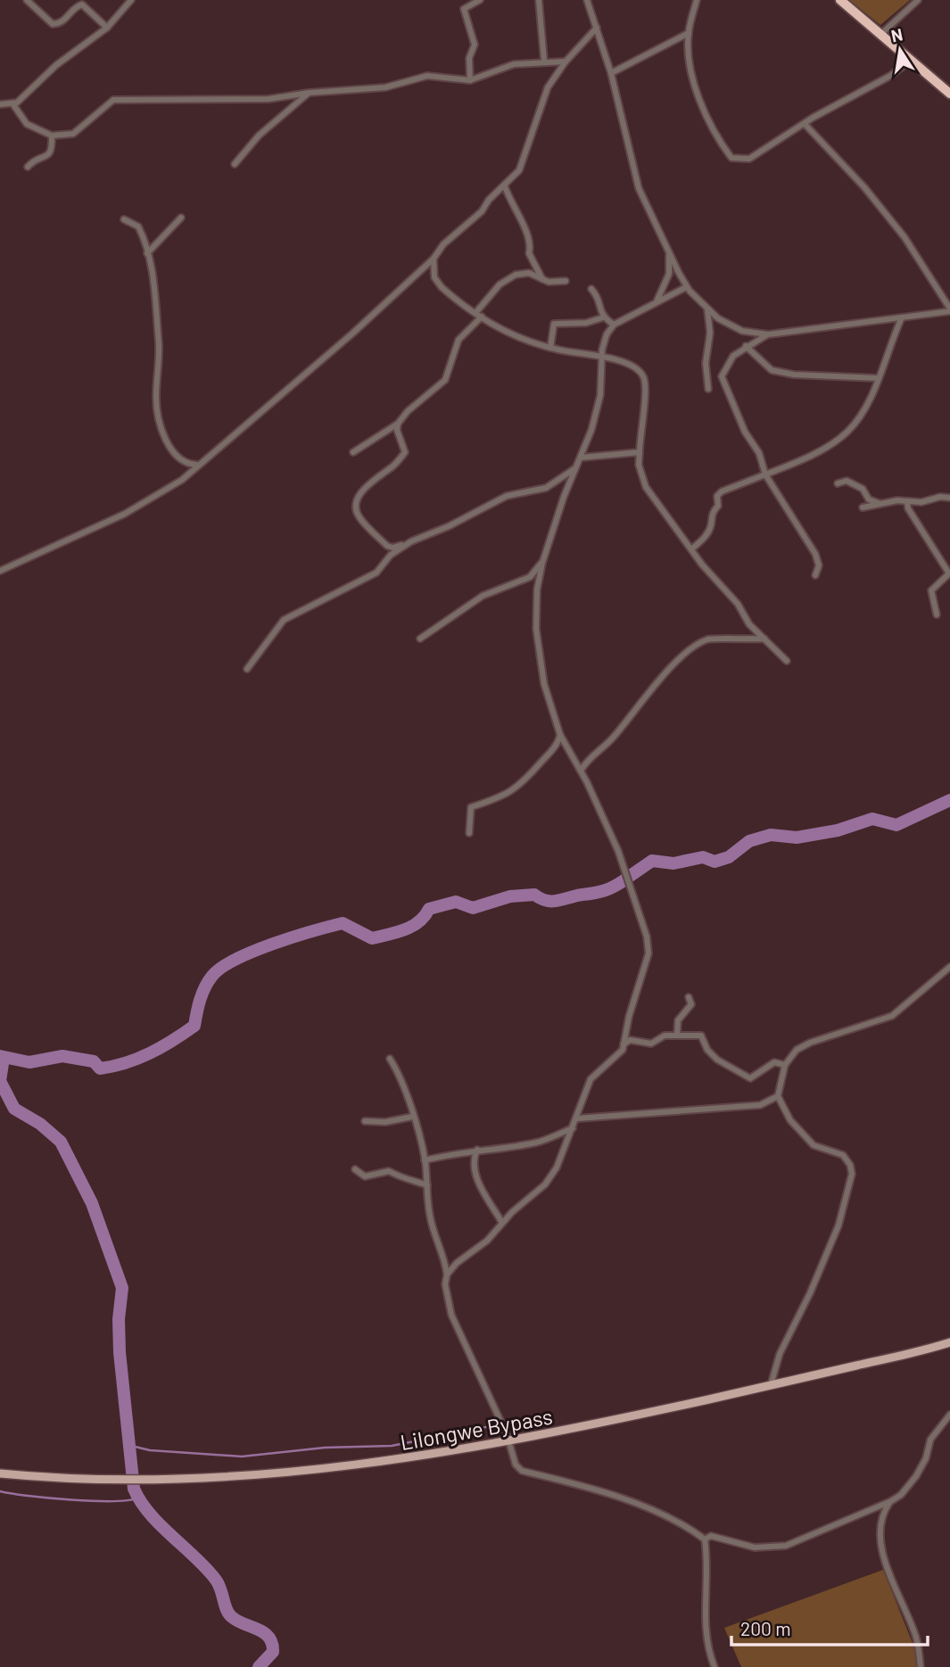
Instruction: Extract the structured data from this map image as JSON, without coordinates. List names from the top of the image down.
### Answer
{
  "streets": {
    "main road": ["Lilongwe Bypass"]
  },
  "scale_bar": "200 m",
  "north": "top"
}
